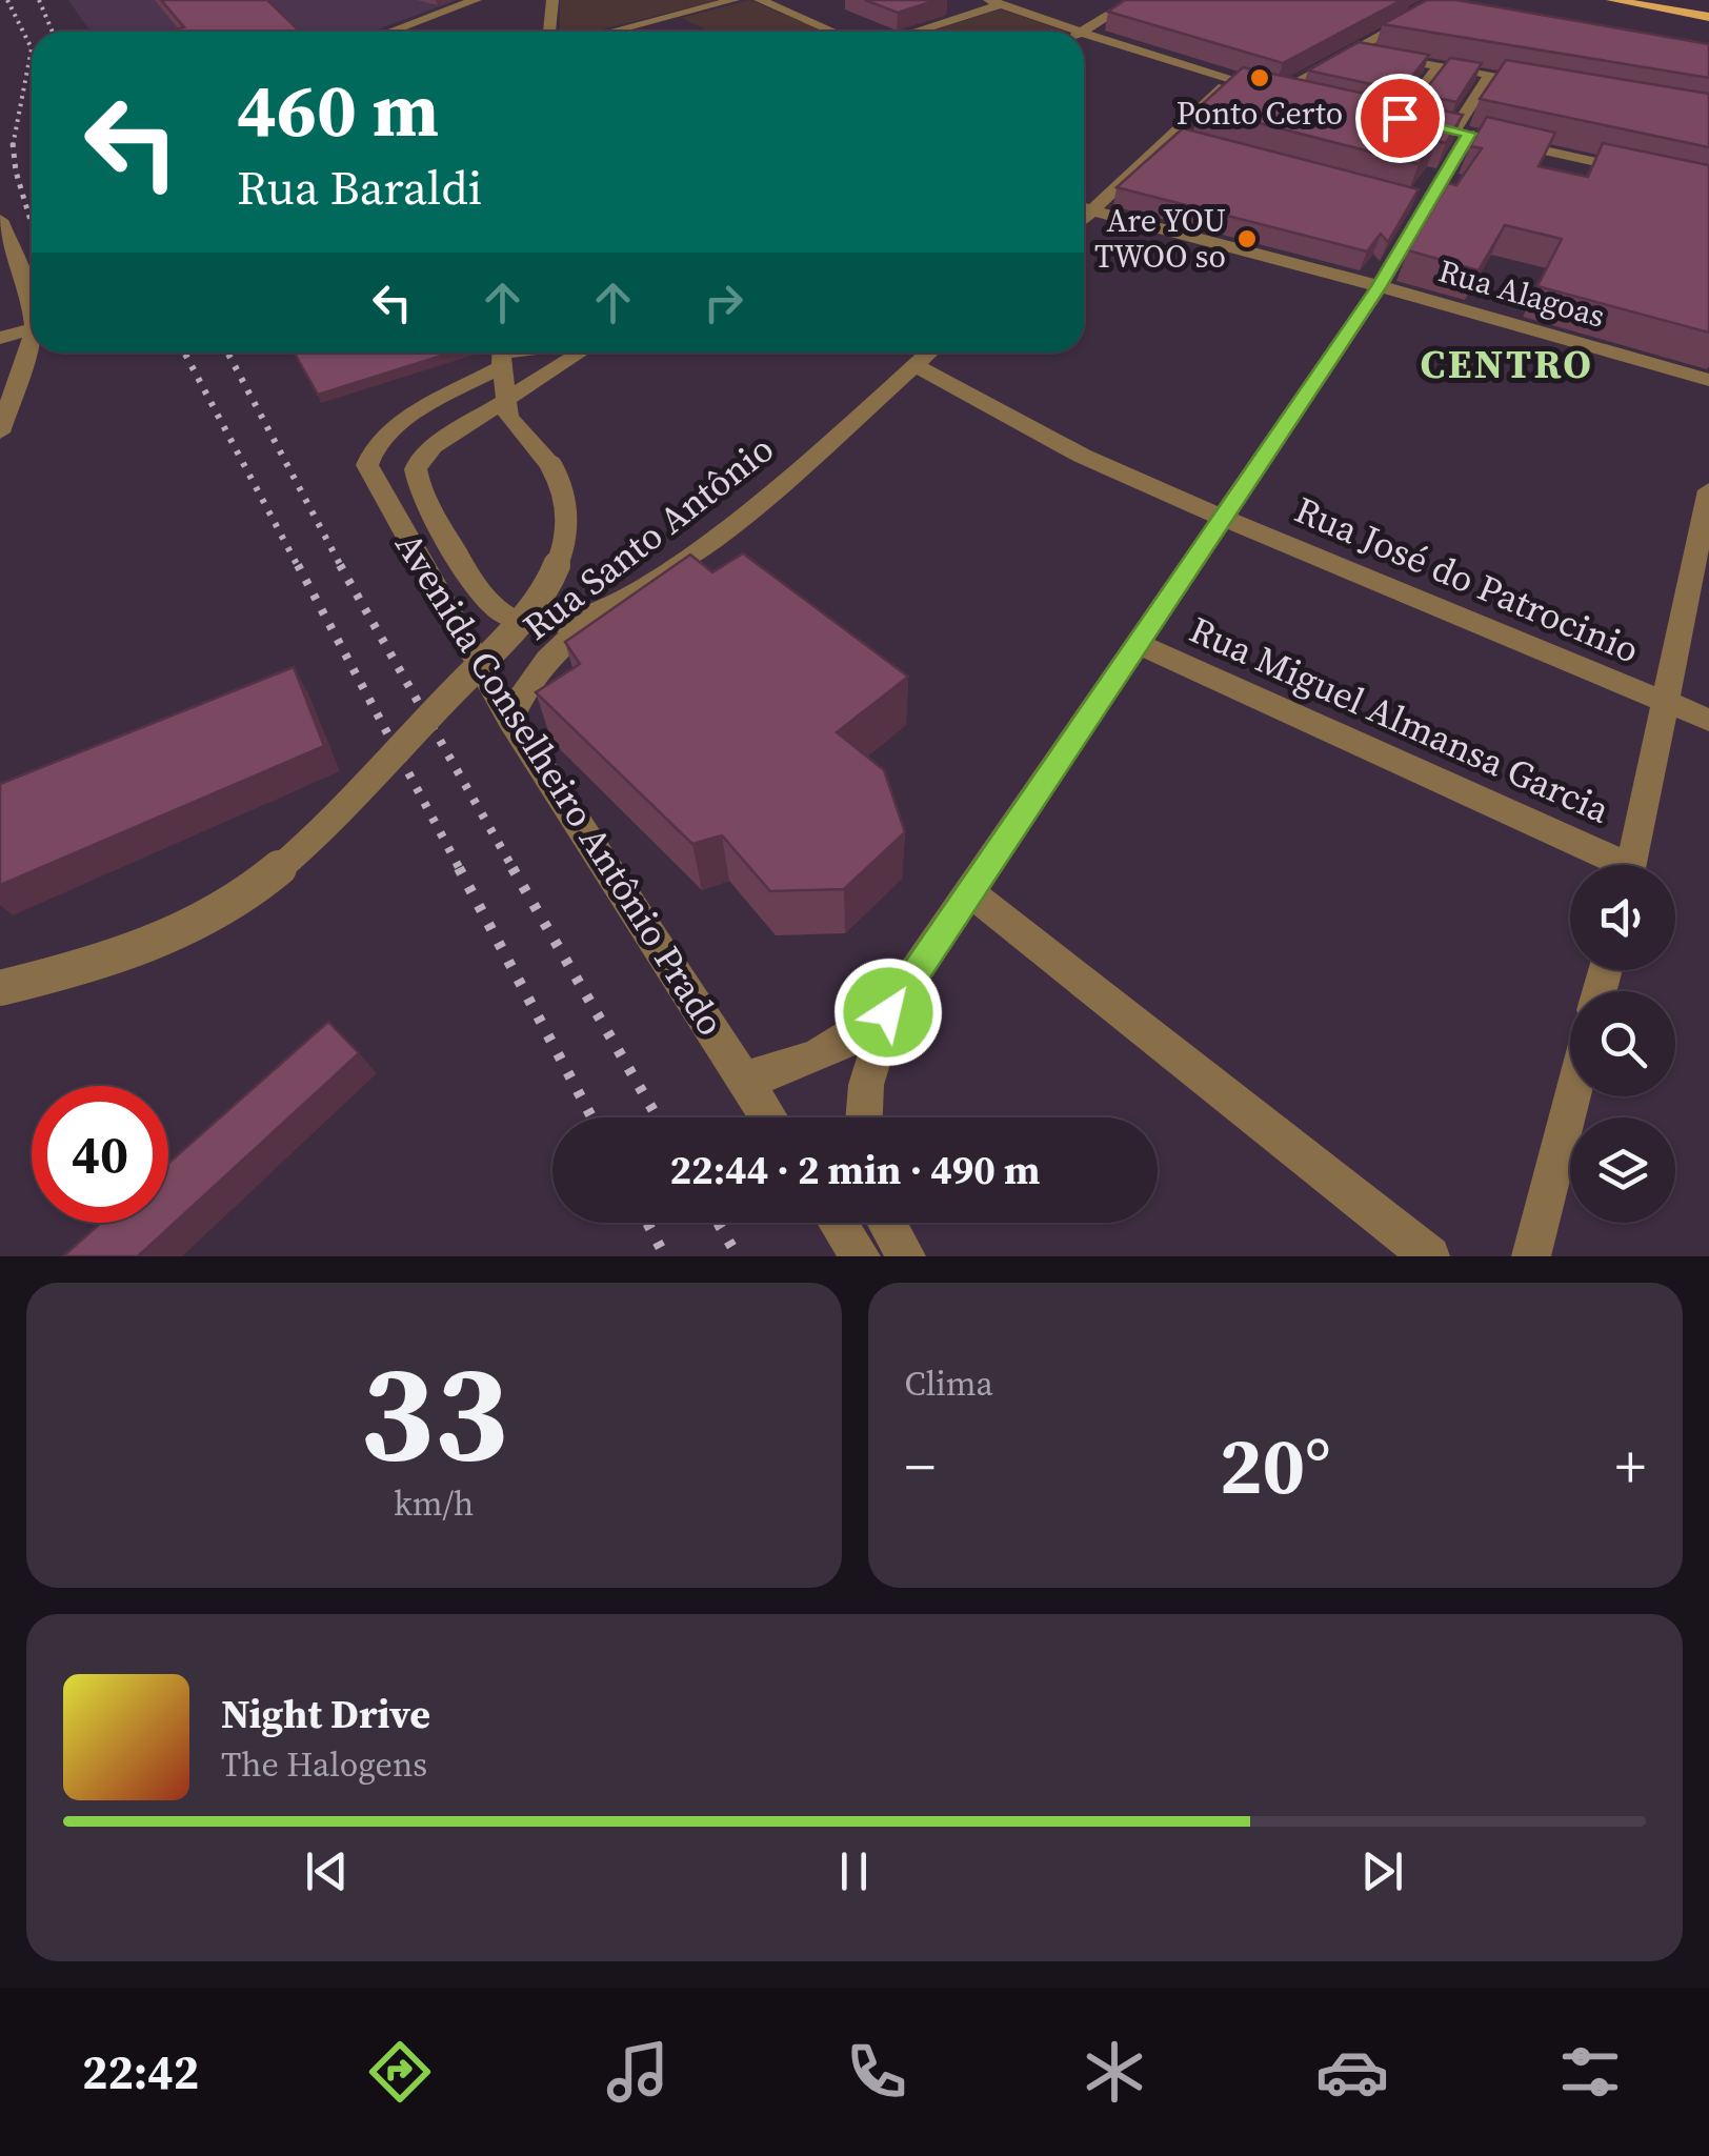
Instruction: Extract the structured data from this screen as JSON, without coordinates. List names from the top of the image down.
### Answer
{
  "streets": {
    "street": [
      "Rua Alagoas",
      "Rua Santo Antônio",
      "Rua José do Patrocinio",
      "Rua Miguel Almansa Garcia",
      "Avenida Conselheiro Antônio Prado"
    ]
  },
  "crossings": [
    ["Rua Santo Antônio", "Rua José do Patrocinio"],
    ["Rua Santo Antônio", "Avenida Conselheiro Antônio Prado"]
  ],
  "districts": ["CENTRO"],
  "places": ["Ponto Certo", "Are YOU TWOO so"],
  "page": {
    "turn": ["460 m", "Rua Baraldi"],
    "limit": "40",
    "trip": "22:44 · 2 min · 490 m",
    "tile": [
      ["33", "km/h"],
      "Clima"
    ],
    "heat": ["−", "20°", "+"],
    "song": ["Night Drive", "The Halogens"],
    "tabs": "22:42"
  }
}
